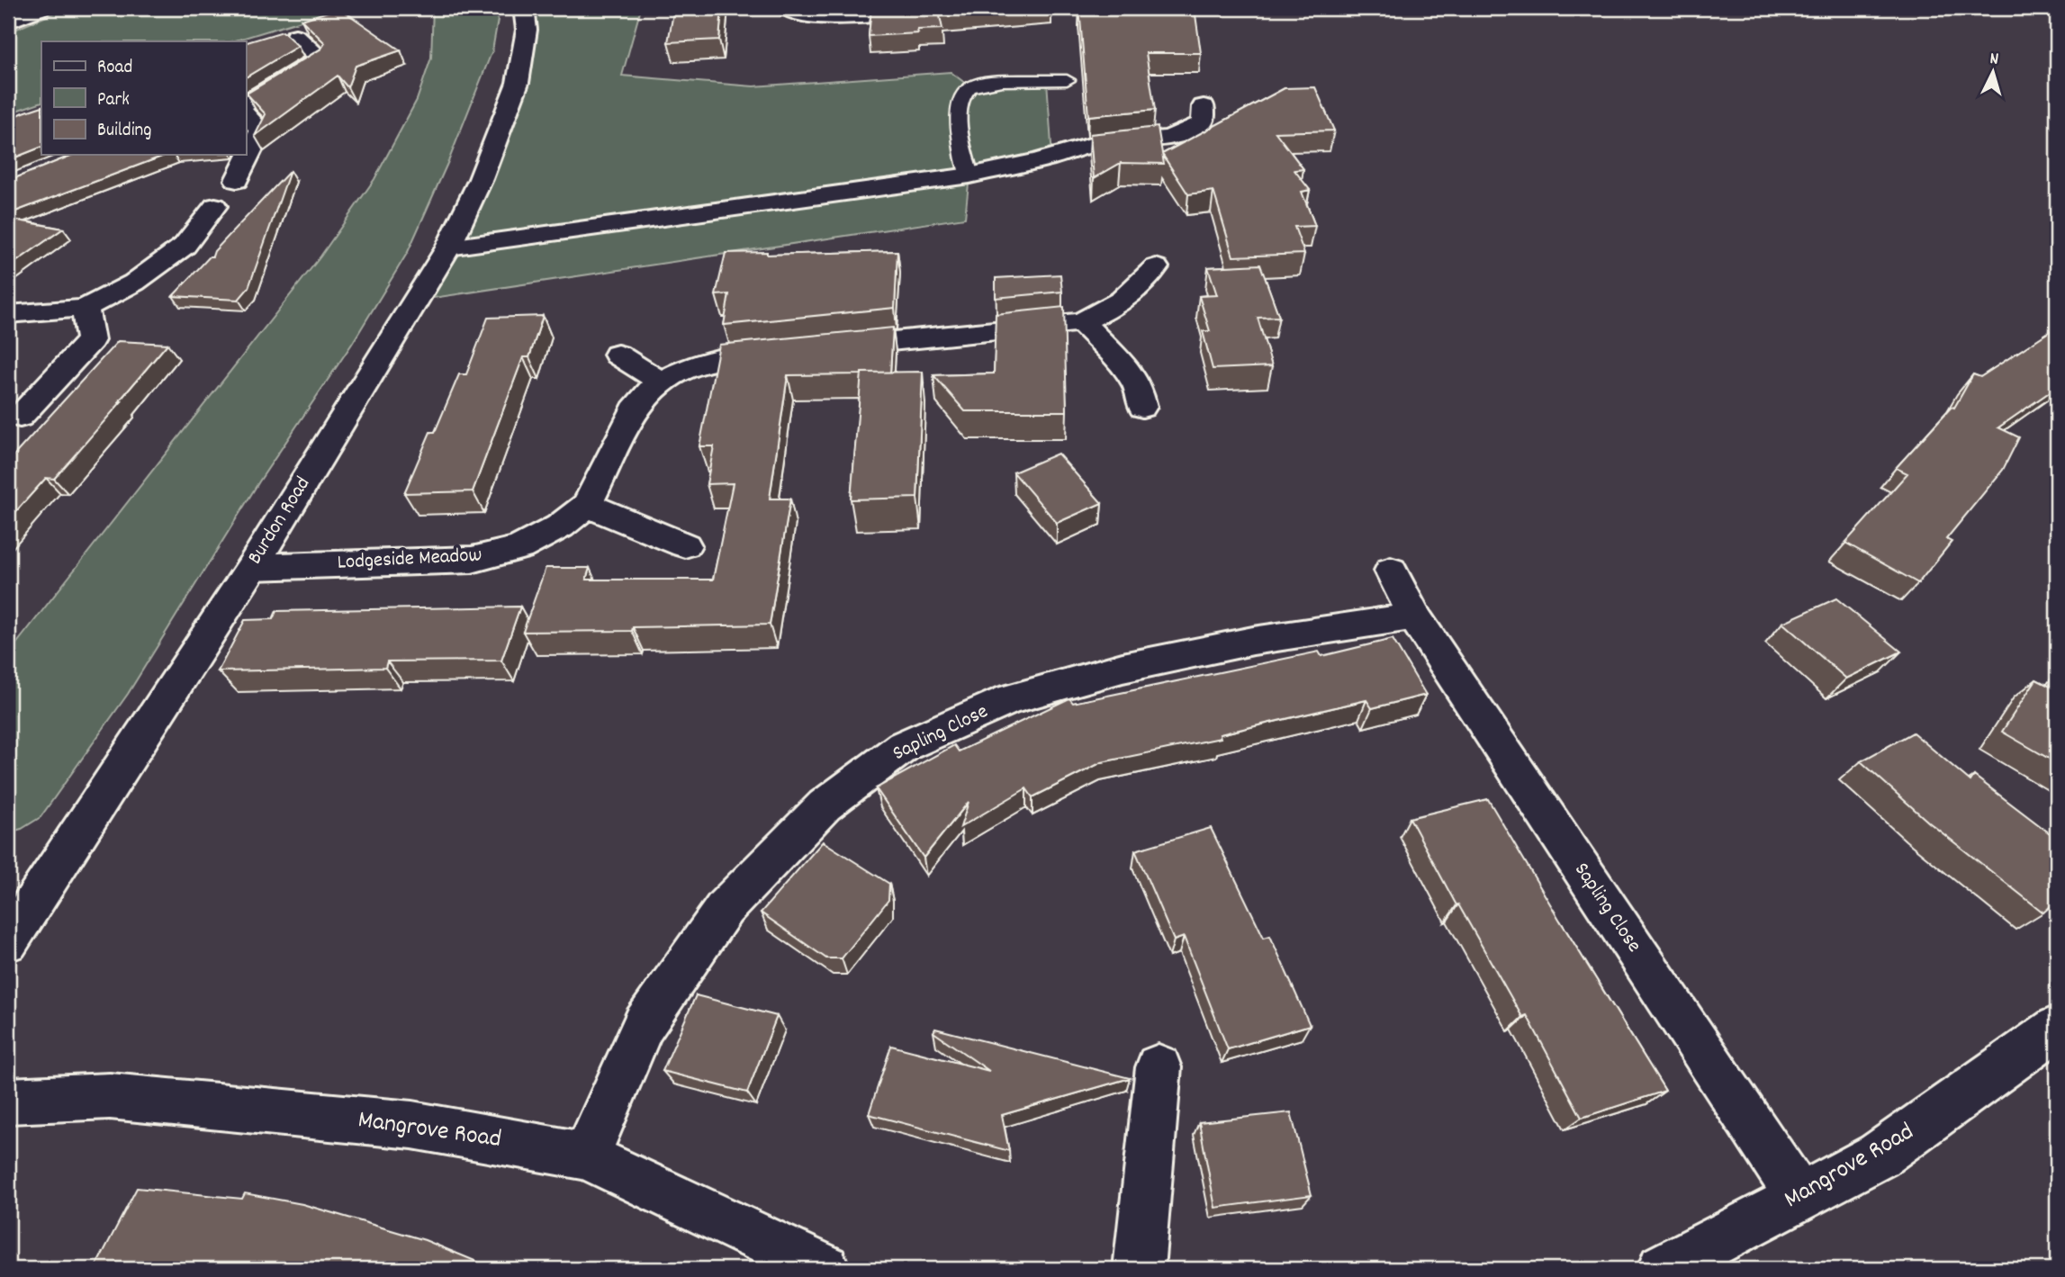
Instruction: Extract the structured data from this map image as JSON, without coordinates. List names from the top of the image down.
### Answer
{
  "streets": {
    "street": [
      "Burdon Road",
      "Lodgeside Meadow",
      "Sapling Close",
      "Mangrove Road"
    ]
  },
  "crossings": [
    ["Burdon Road", "Lodgeside Meadow"],
    ["Sapling Close", "Mangrove Road"]
  ],
  "legend": ["Road", "Park", "Building"],
  "north": "top"
}
